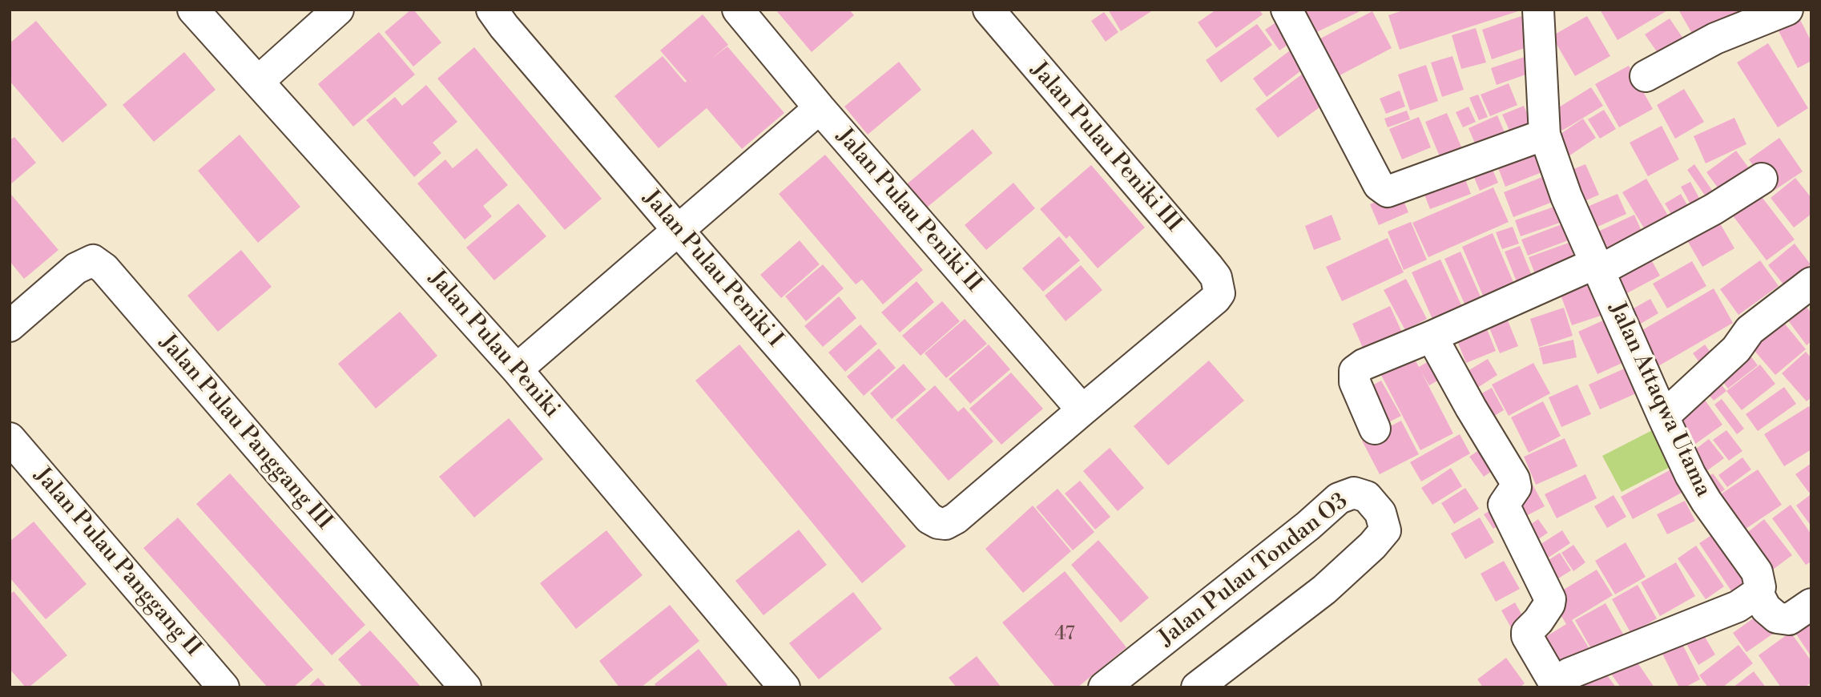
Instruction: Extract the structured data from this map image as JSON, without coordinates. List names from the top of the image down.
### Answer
{
  "streets": {
    "street": [
      "Jalan Pulau Peniki III",
      "Jalan Pulau Peniki II",
      "Jalan Pulau Peniki I",
      "Jalan Pulau Peniki",
      "Jalan Attaqwa Utama",
      "Jalan Pulau Panggang III",
      "Jalan Pulau Panggang II",
      "Jalan Pulau Tondan O3"
    ]
  },
  "crossings": [
    ["Jalan Pulau Peniki III", "Jalan Pulau Peniki II"],
    ["Jalan Pulau Peniki III", "Jalan Pulau Peniki I"],
    ["Jalan Pulau Peniki II", "Jalan Pulau Peniki I"]
  ],
  "house_numbers": ["47"]
}
